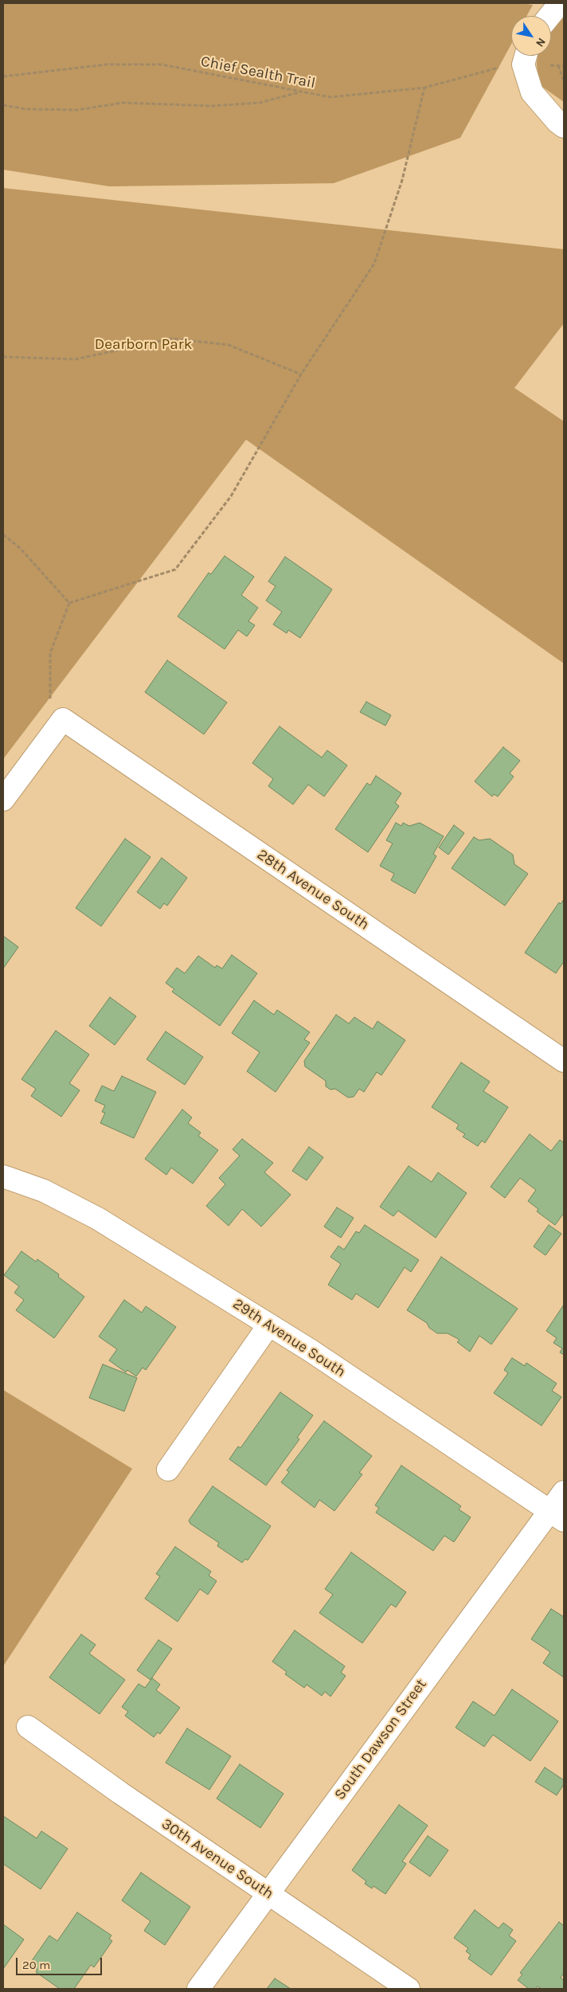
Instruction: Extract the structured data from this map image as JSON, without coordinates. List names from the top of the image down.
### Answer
{
  "streets": {
    "street": [
      "28th Avenue South",
      "29th Avenue South",
      "South Dawson Street",
      "30th Avenue South"
    ],
    "path": ["Chief Sealth Trail"]
  },
  "crossings": [
    ["29th Avenue South", "South Dawson Street"],
    ["South Dawson Street", "30th Avenue South"]
  ],
  "parks": ["Dearborn Park"],
  "scale_bar": "20 m",
  "north": "bottom right"
}
